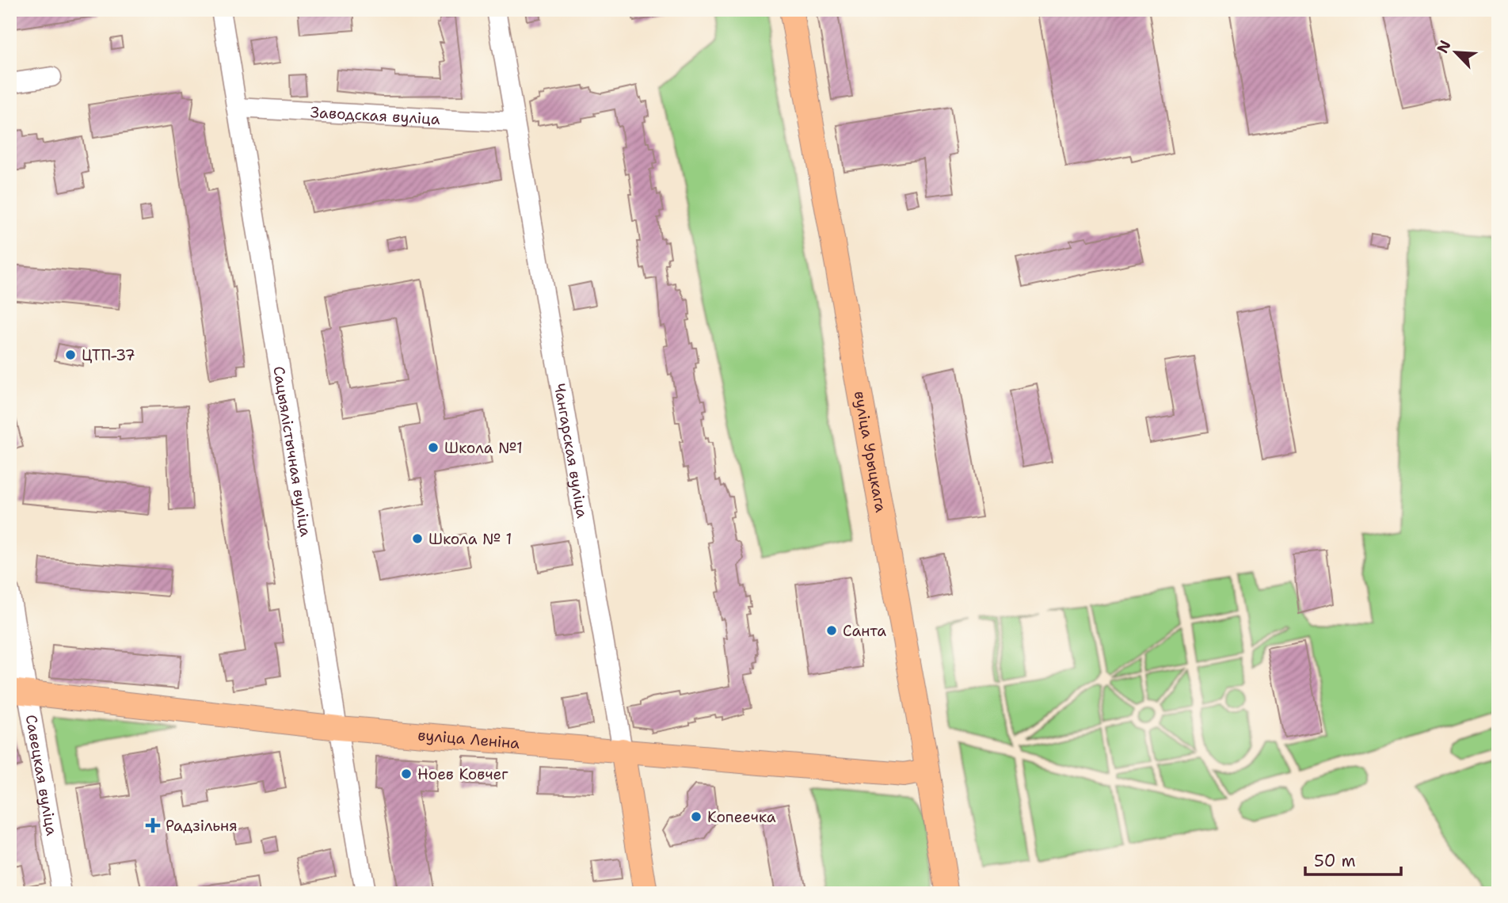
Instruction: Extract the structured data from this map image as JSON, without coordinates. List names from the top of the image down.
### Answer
{
  "streets": {
    "main road": ["Чангарская вуліца", "вуліца Урыцкага", "вуліца Леніна"],
    "street": ["Заводская вуліца", "Сацыялістычная вуліца", "Савецкая вуліца"]
  },
  "crossings": [
    ["Заводская вуліца", "Сацыялістычная вуліца"],
    ["Заводская вуліца", "Чангарская вуліца"],
    ["Сацыялістычная вуліца", "вуліца Леніна"],
    ["Чангарская вуліца", "вуліца Леніна"],
    ["вуліца Урыцкага", "вуліца Леніна"],
    ["вуліца Леніна", "Савецкая вуліца"]
  ],
  "places": {
    "other": [
      "ЦТП-37",
      "Школа №1",
      "Школа № 1",
      "Санта",
      "Ноев Ковчег",
      "Копеечка"
    ],
    "health": ["Радзільня"]
  },
  "scale_bar": "50 m",
  "north": "top left"
}
